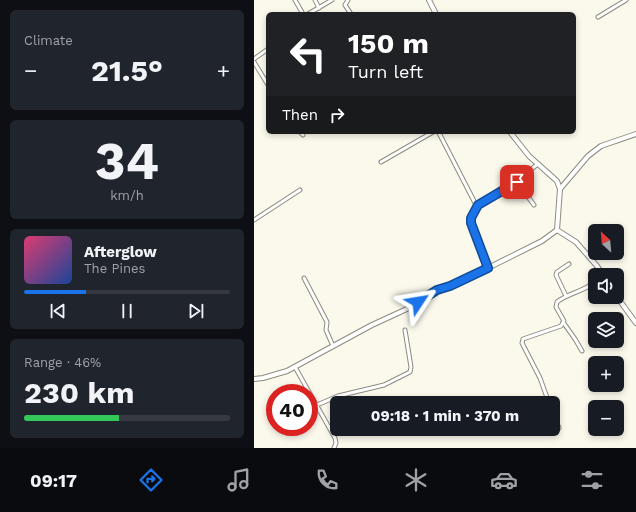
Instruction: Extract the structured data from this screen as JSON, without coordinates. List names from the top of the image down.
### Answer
{
  "north": "top left",
  "page": {
    "tile": [
      "Climate",
      ["34", "km/h"],
      ["Range · 46%", "230 km"]
    ],
    "turn": ["150 m", "Turn left"],
    "heat": ["−", "21.5°", "+"],
    "then": "Then",
    "map_buttons": ["+", "−"],
    "song": ["Afterglow", "The Pines"],
    "limit": "40",
    "trip": "09:18 · 1 min · 370 m",
    "tabs": "09:17"
  }
}
